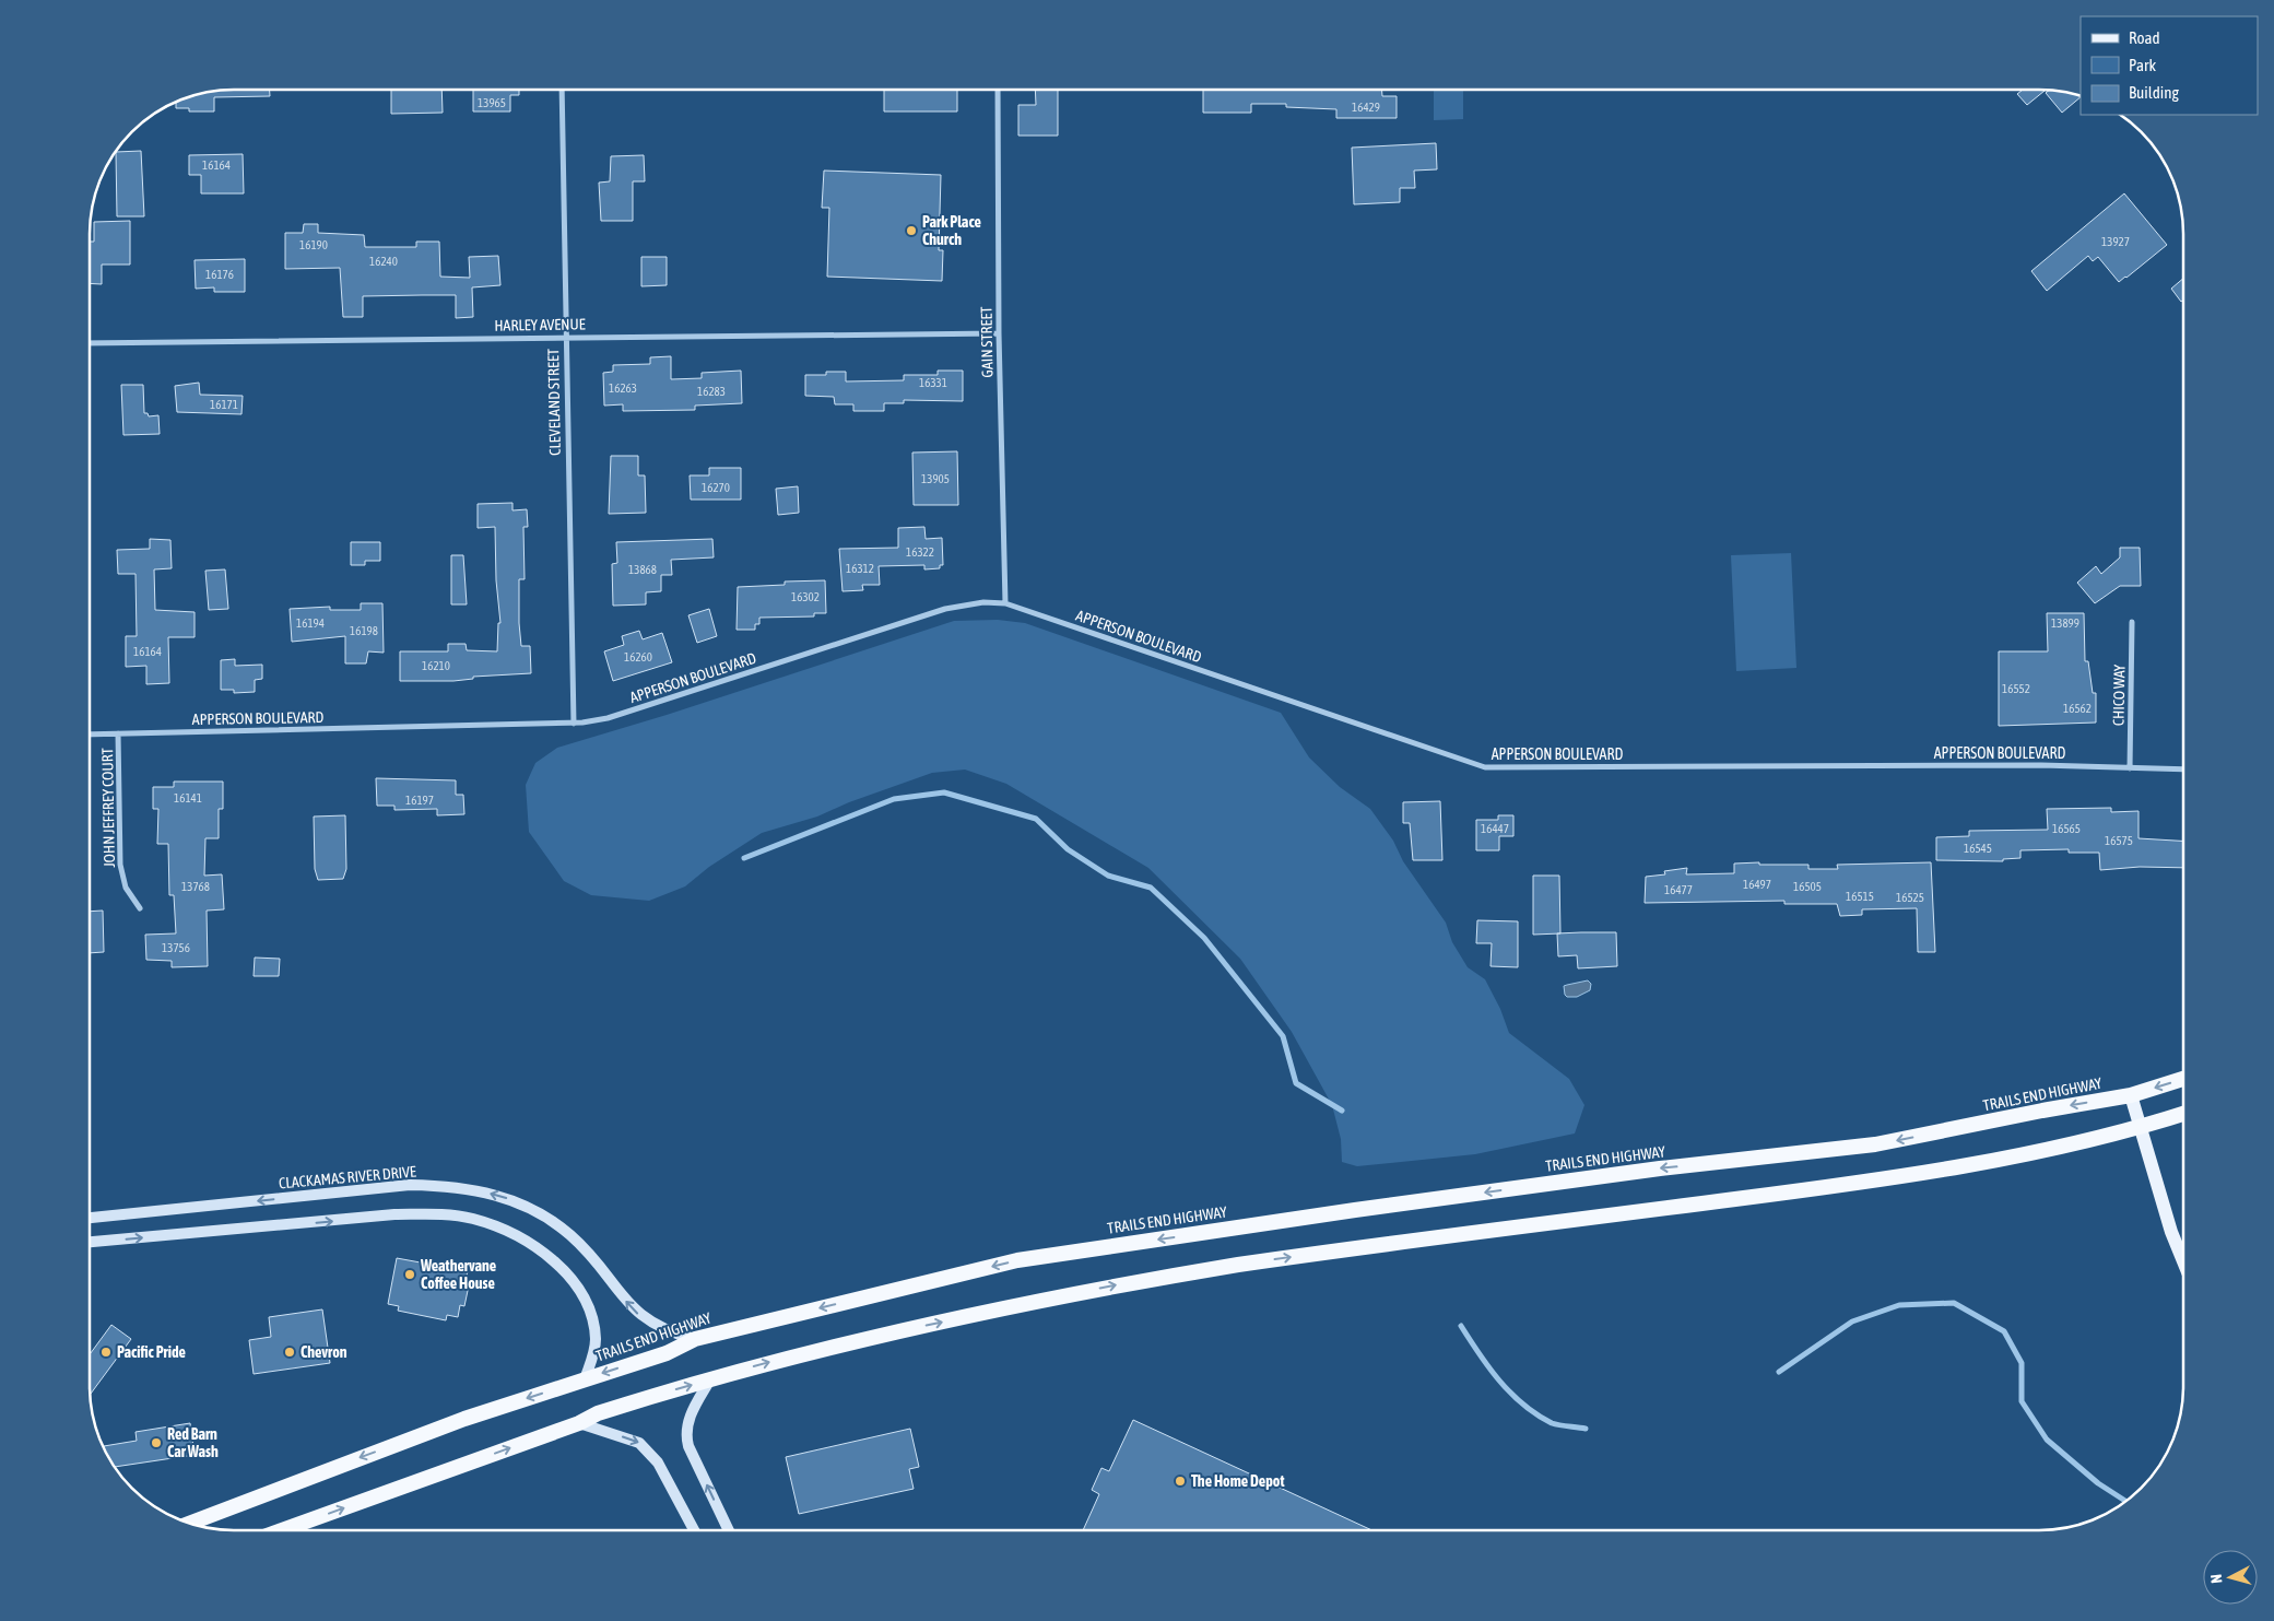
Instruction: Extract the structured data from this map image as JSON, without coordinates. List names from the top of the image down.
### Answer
{
  "streets": {
    "highway": ["TRAILS END HIGHWAY"],
    "main road": ["CLACKAMAS RIVER DRIVE"],
    "street": [
      "HARLEY AVENUE",
      "GAIN STREET",
      "CLEVELAND STREET",
      "APPERSON BOULEVARD",
      "CHICO WAY",
      "JOHN JEFFREY COURT"
    ]
  },
  "crossings": [
    ["HARLEY AVENUE", "GAIN STREET"],
    ["HARLEY AVENUE", "CLEVELAND STREET"],
    ["GAIN STREET", "APPERSON BOULEVARD"],
    ["CLEVELAND STREET", "APPERSON BOULEVARD"],
    ["APPERSON BOULEVARD", "CHICO WAY"],
    ["APPERSON BOULEVARD", "JOHN JEFFREY COURT"],
    ["TRAILS END HIGHWAY", "CLACKAMAS RIVER DRIVE"]
  ],
  "one_way": ["CLACKAMAS RIVER DRIVE"],
  "places": [
    "Park Place Church",
    "Weathervane Coffee House",
    "Pacific Pride",
    "Chevron",
    "Red Barn Car Wash",
    "The Home Depot"
  ],
  "house_numbers": [
    "13965",
    "16429",
    "16164",
    "13927",
    "16190",
    "16240",
    "16176",
    "16331",
    "16263",
    "16283",
    "16171",
    "13905",
    "16270",
    "16322",
    "16312",
    "13868",
    "16302",
    "16194",
    "13899",
    "16198",
    "16164",
    "16260",
    "16210",
    "16552",
    "16562",
    "16141",
    "16197",
    "16447",
    "16565",
    "16575",
    "16545",
    "16497",
    "13768",
    "16505",
    "16477",
    "16515",
    "16525",
    "13756"
  ],
  "legend": ["Road", "Park", "Building"],
  "north": "left"
}
